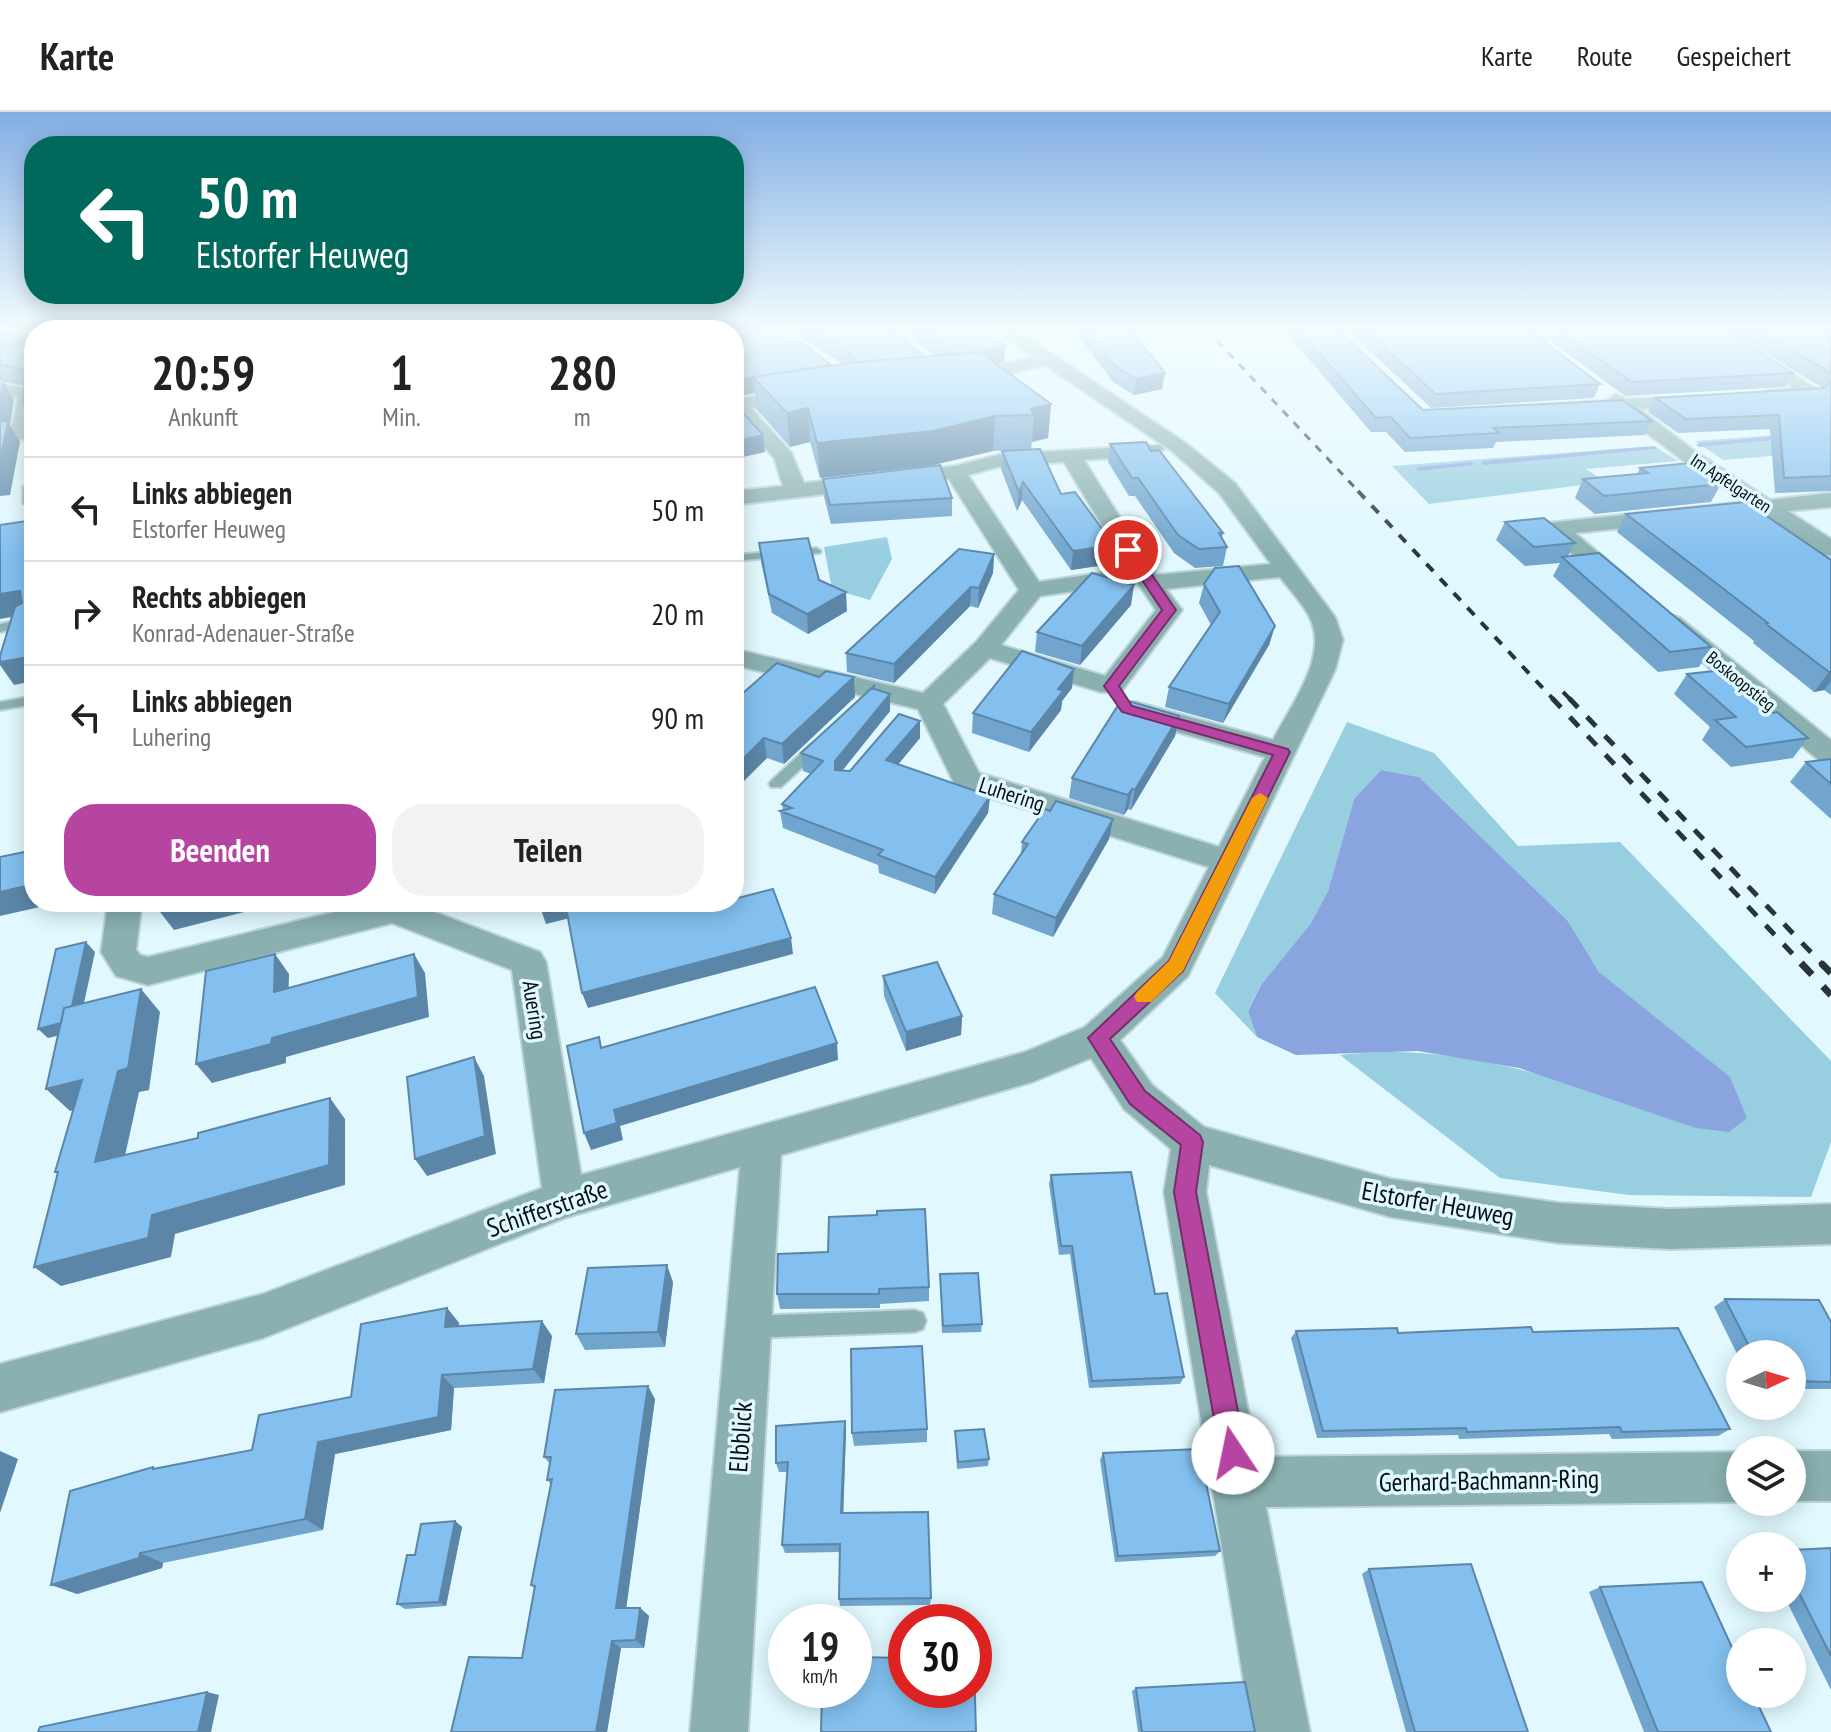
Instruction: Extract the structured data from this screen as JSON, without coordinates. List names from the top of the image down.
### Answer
{
  "streets": {
    "street": [
      "Im Apfelgarten",
      "Boskoopstieg",
      "Luhering",
      "Auering",
      "Elstorfer Heuweg",
      "Schifferstraße",
      "Elbblick",
      "Gerhard-Bachmann-Ring"
    ]
  },
  "crossings": [
    ["Im Apfelgarten", "Boskoopstieg"],
    ["Luhering", "Schifferstraße"],
    ["Auering", "Schifferstraße"],
    ["Elstorfer Heuweg", "Schifferstraße"],
    ["Schifferstraße", "Elbblick"]
  ],
  "north": "right",
  "page": {
    "header": "Karte",
    "nav": ["Karte", "Route", "Gespeichert"],
    "turn": ["50 m", "Elstorfer Heuweg"],
    "eta": [
      "20:59",
      "Ankunft",
      "1",
      "Min.",
      "280",
      "m"
    ],
    "list": [
      {
        "name": "Links abbiegen",
        "note": "Elstorfer Heuweg",
        "value": "50 m"
      },
      {
        "name": "Rechts abbiegen",
        "note": "Konrad-Adenauer-Straße",
        "value": "20 m"
      },
      {
        "name": "Links abbiegen",
        "note": "Luhering",
        "value": "90 m"
      }
    ],
    "buttons": ["Beenden", "Teilen"],
    "map_buttons": ["+", "−"],
    "speed": "19 km/h",
    "limit": "30"
  }
}
